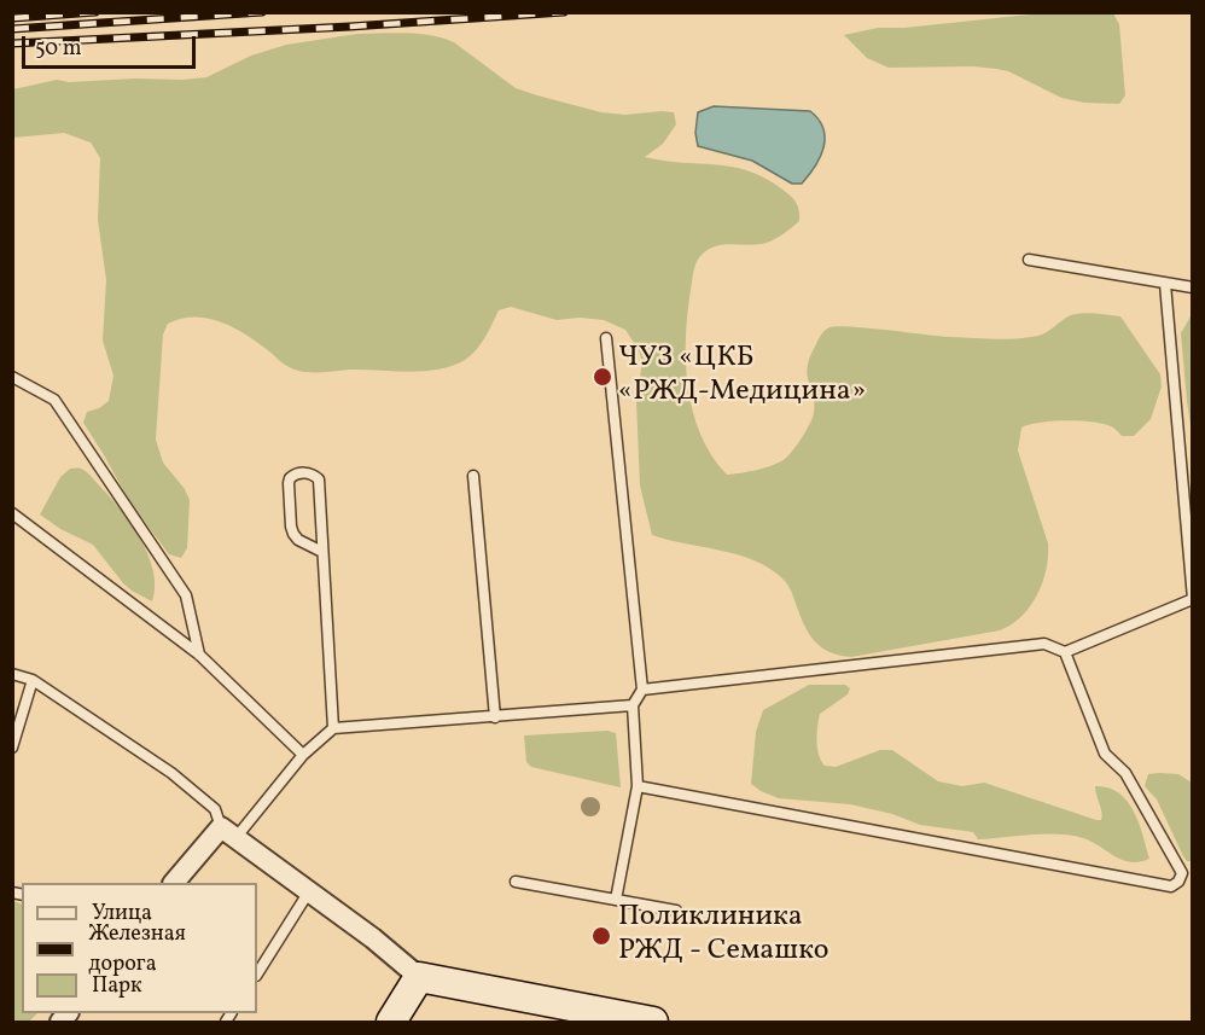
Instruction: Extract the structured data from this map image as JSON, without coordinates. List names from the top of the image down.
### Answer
{
  "places": ["ЧУЗ «ЦКБ «РЖД-Медицина»", "Поликлиника РЖД - Семашко"],
  "legend": ["Улица", "Железная дорога", "Парк"],
  "scale_bar": "50 m"
}
